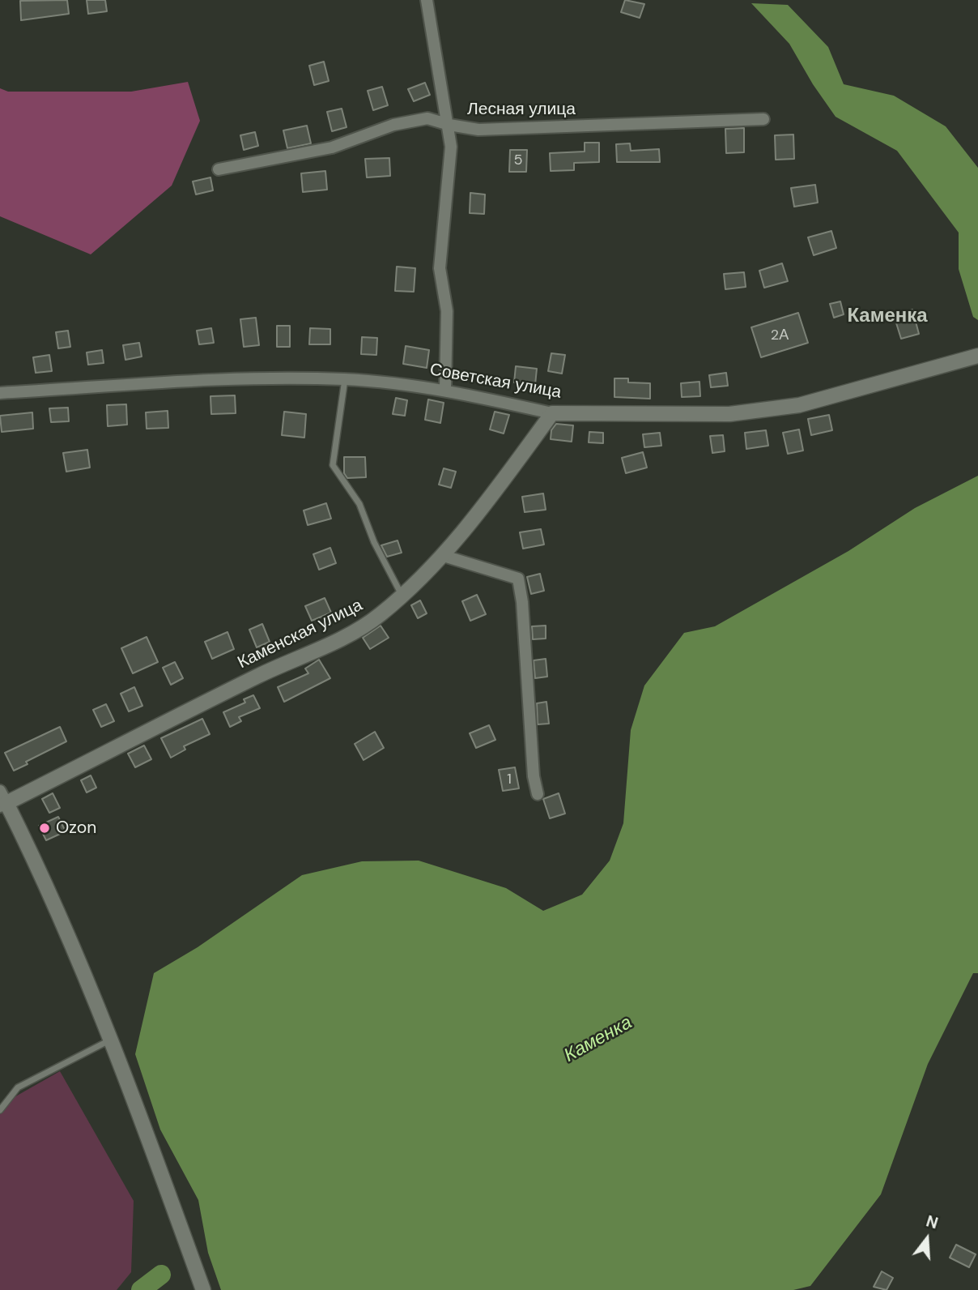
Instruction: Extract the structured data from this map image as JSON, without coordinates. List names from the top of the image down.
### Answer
{
  "streets": {
    "street": ["Лесная улица", "Советская улица", "Каменская улица"]
  },
  "crossings": [
    ["Советская улица", "Каменская улица"]
  ],
  "districts": ["Каменка"],
  "water": ["Каменка"],
  "places": ["Ozon"],
  "house_numbers": ["5", "2А", "1"],
  "north": "top"
}
